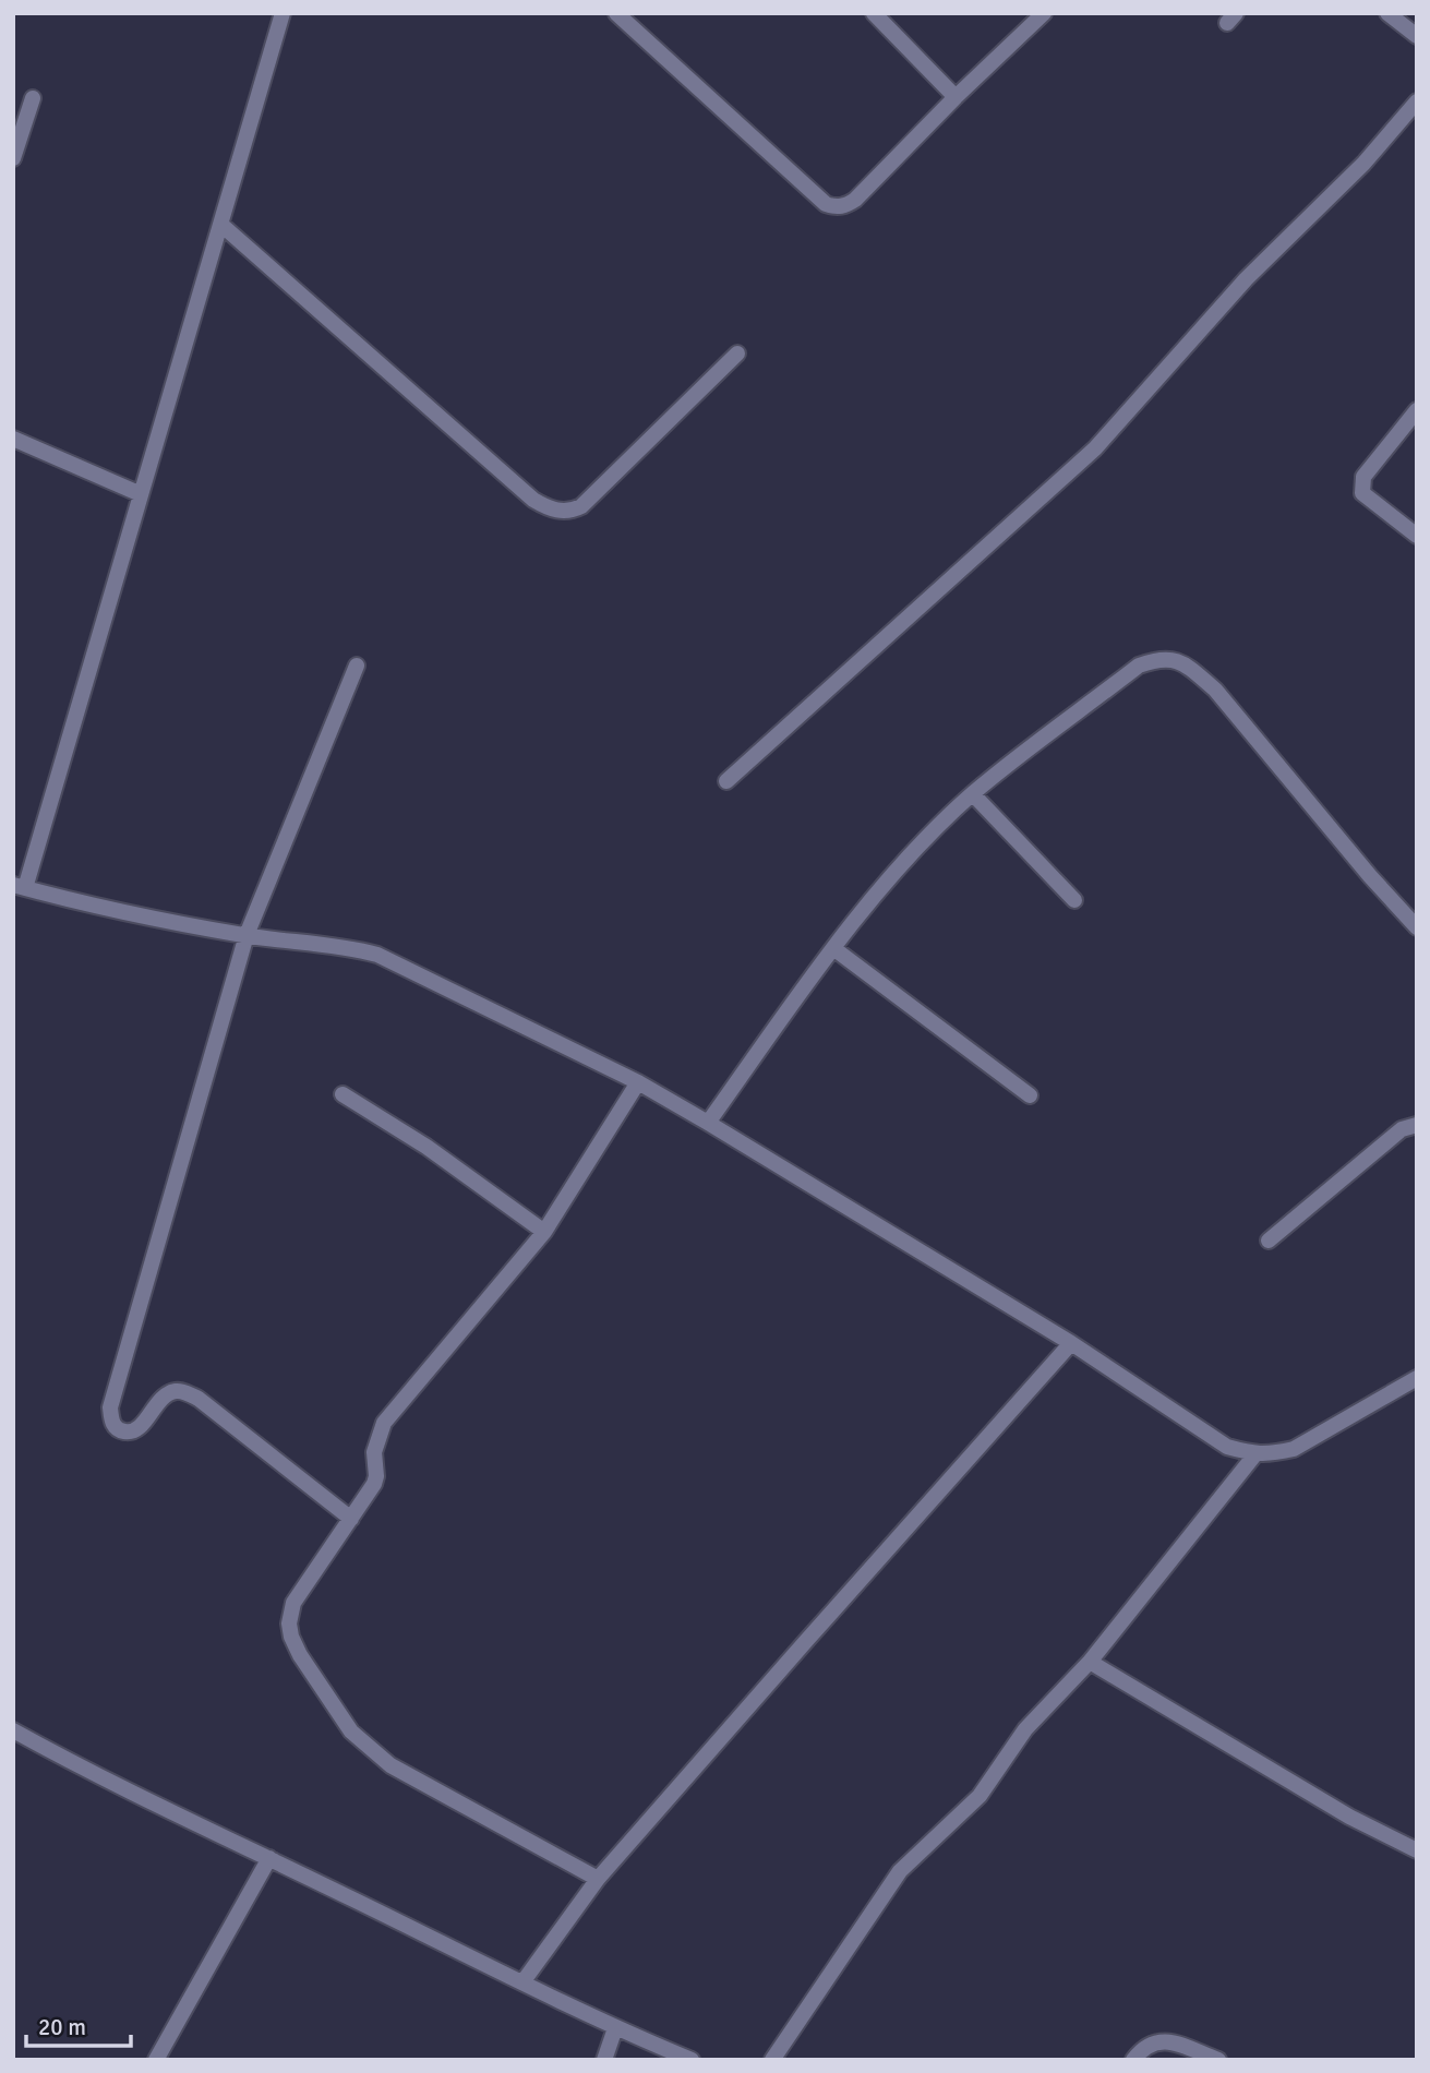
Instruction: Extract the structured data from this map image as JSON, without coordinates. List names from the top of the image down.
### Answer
{
  "scale_bar": "20 m"
}
